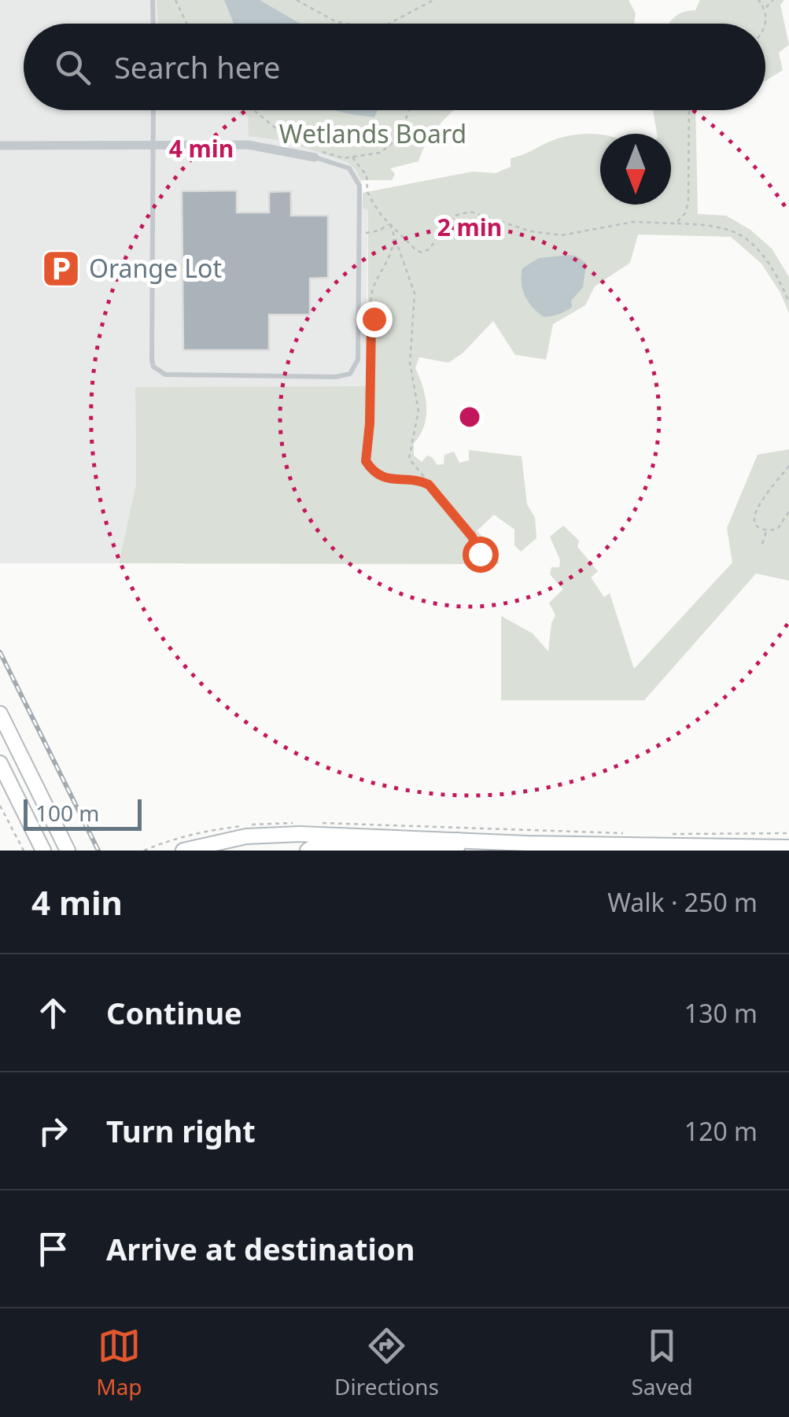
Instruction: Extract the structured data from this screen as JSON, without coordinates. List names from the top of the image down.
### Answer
{
  "parks": ["Wetlands Board"],
  "places": {
    "parking": ["Orange Lot"]
  },
  "scale_bar": "100 m",
  "north": "bottom",
  "page": {
    "search": "Search here",
    "scale": "100 m",
    "heading": ["4 min", "Walk · 250 m"],
    "list": [
      ["Continue", "130 m"],
      ["Turn right", "120 m"],
      "Arrive at destination"
    ],
    "nav": ["Map", "Directions", "Saved"]
  },
  "rings": ["4 min", "2 min"]
}
